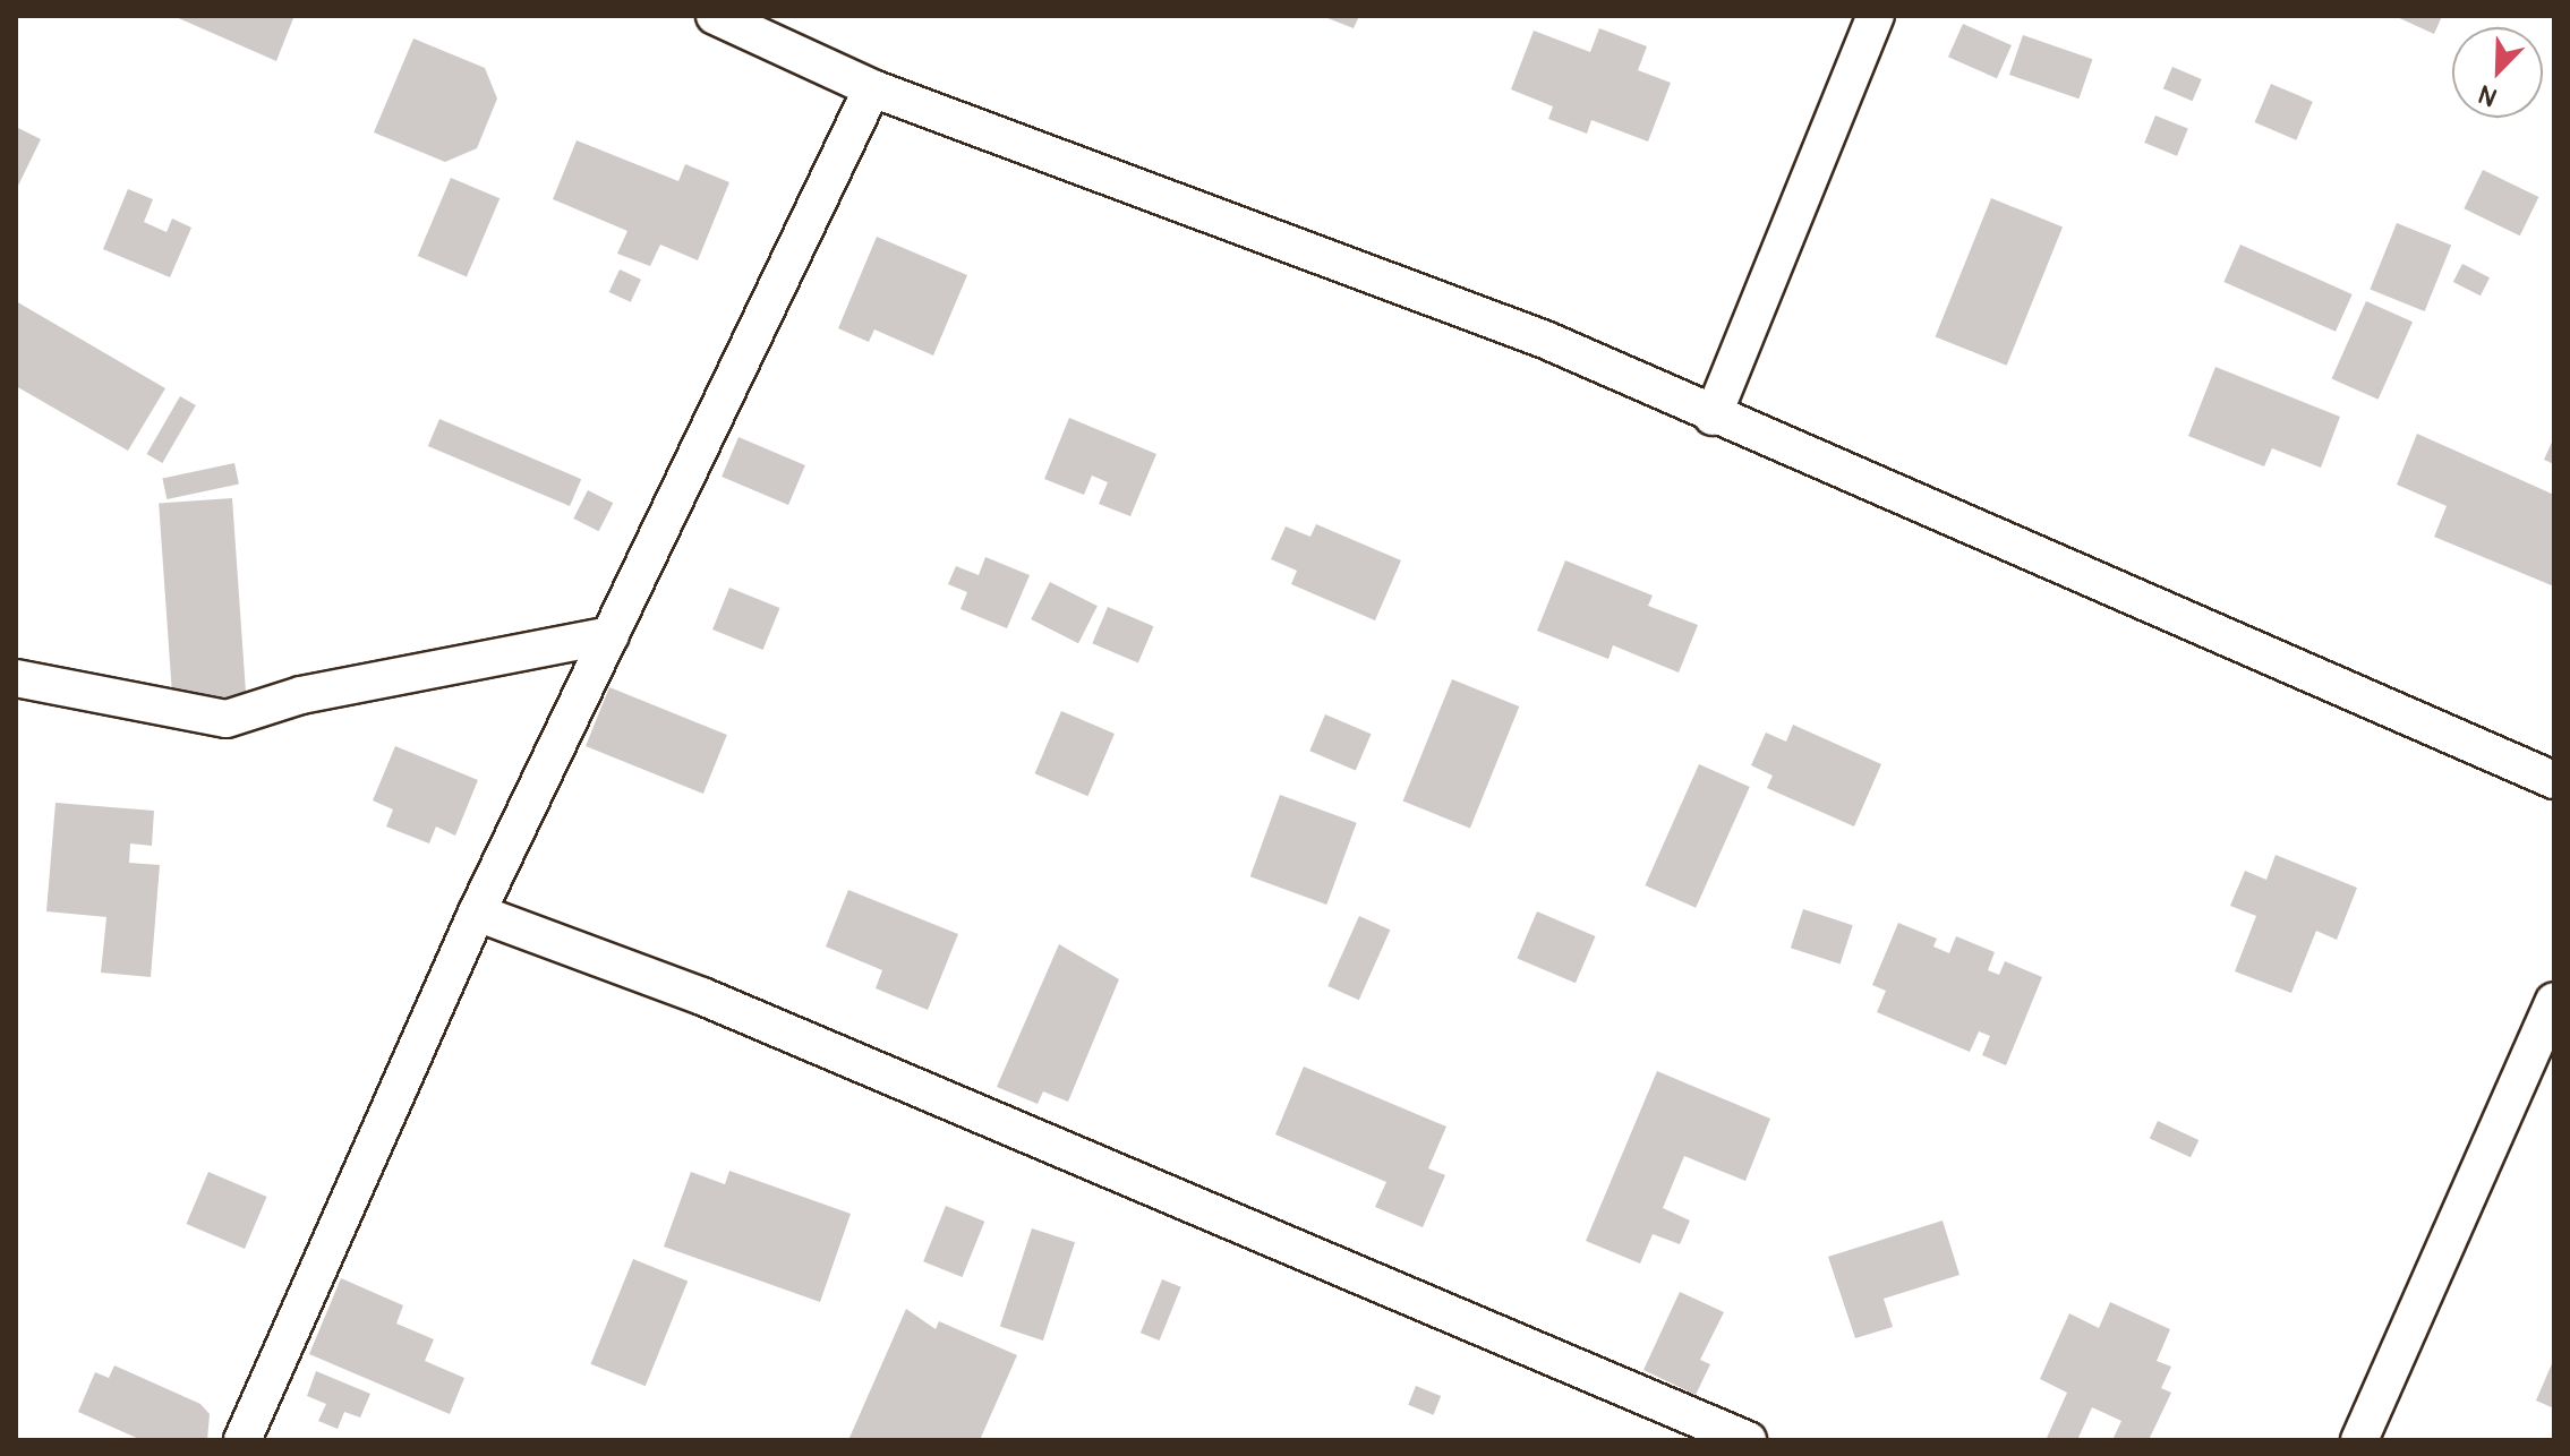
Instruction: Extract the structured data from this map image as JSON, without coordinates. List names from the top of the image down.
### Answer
{
  "north": "bottom left"
}
